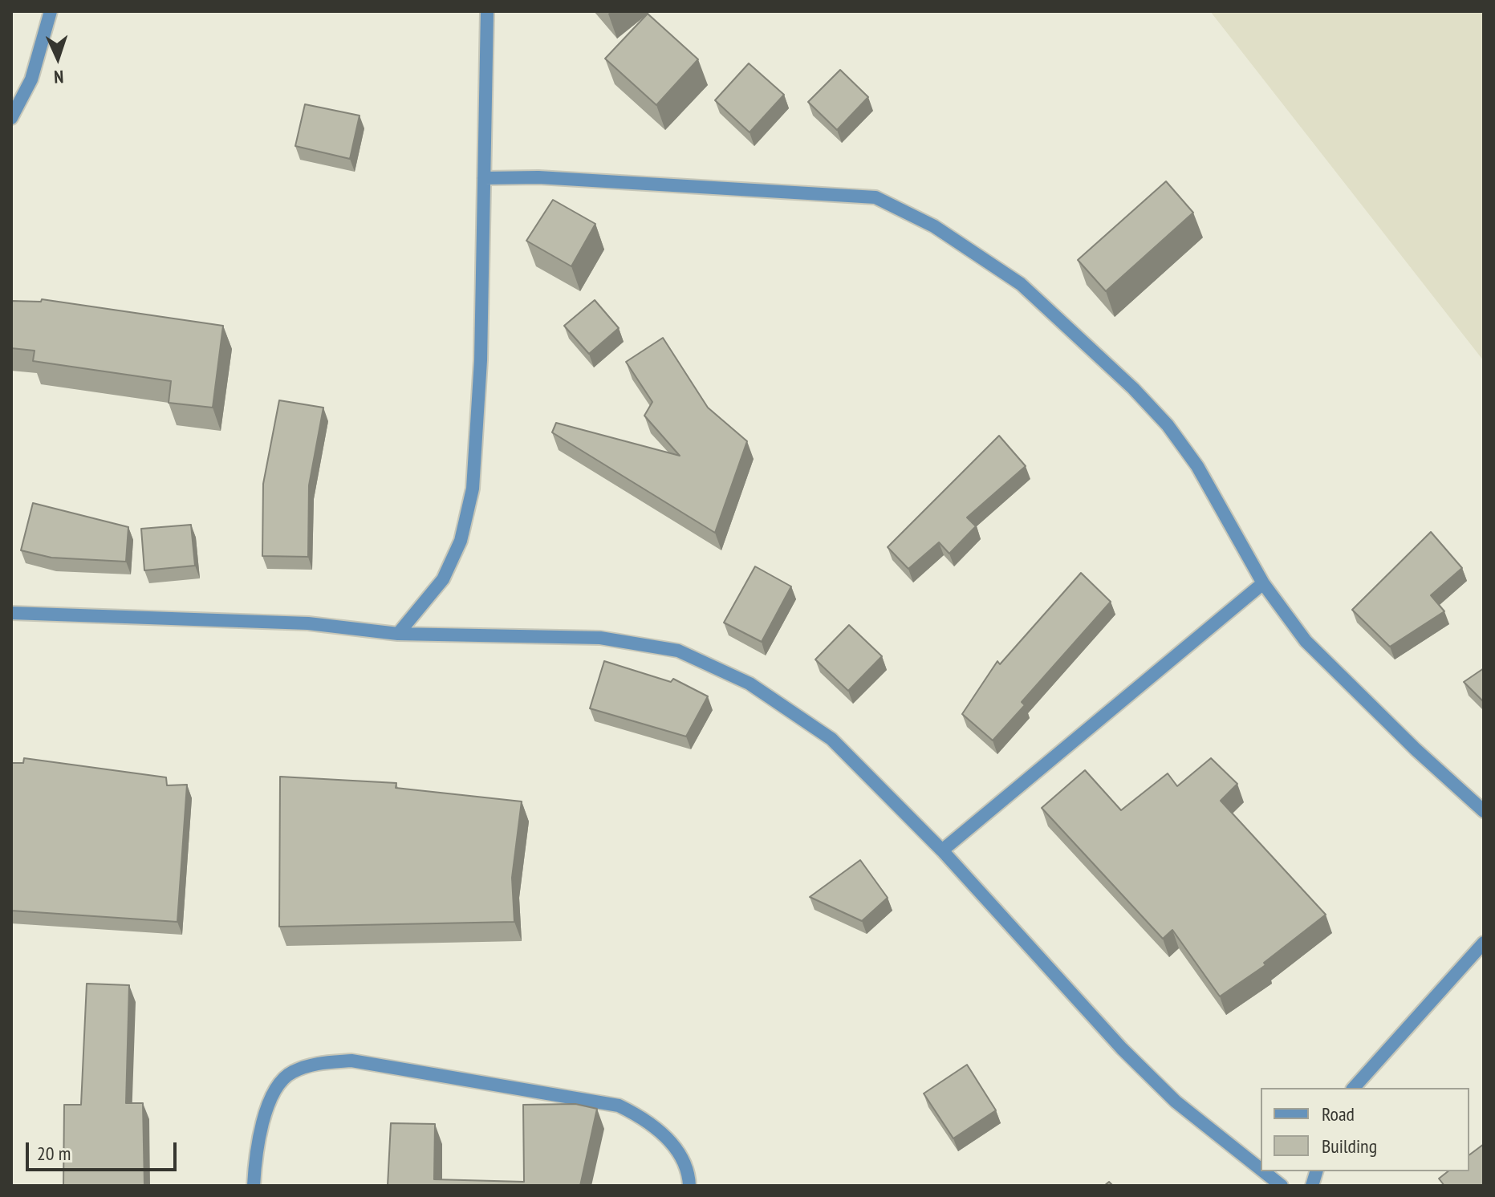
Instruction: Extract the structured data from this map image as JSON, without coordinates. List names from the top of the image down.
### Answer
{
  "legend": ["Road", "Building"],
  "scale_bar": "20 m",
  "north": "bottom"
}
